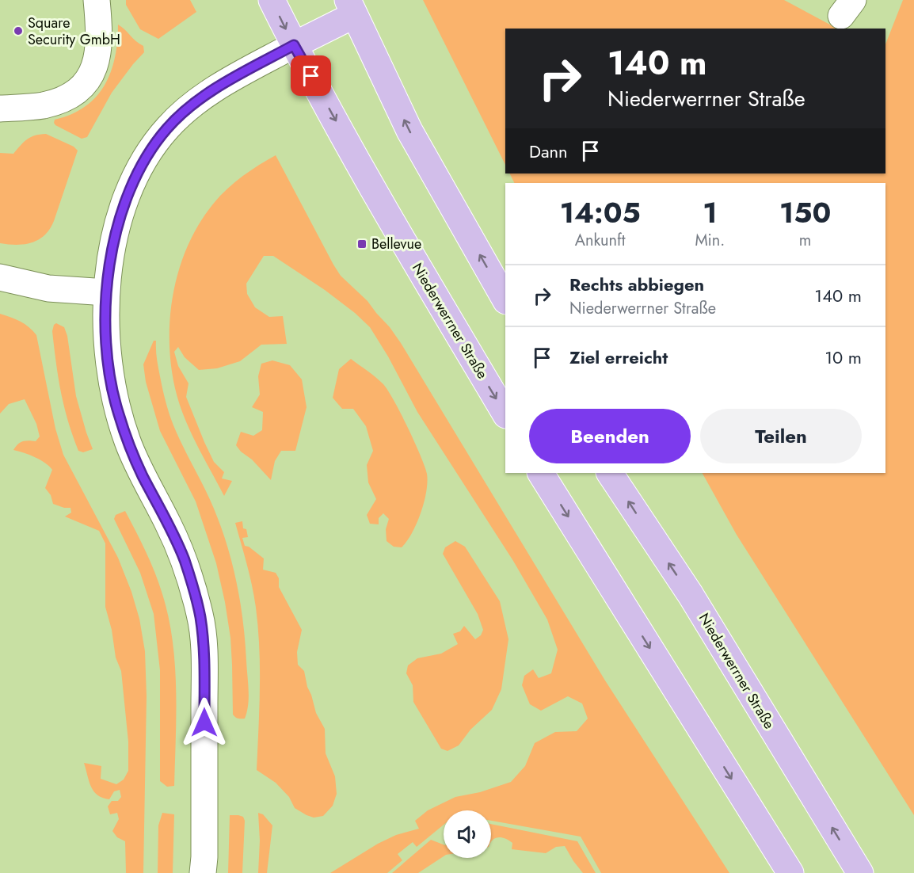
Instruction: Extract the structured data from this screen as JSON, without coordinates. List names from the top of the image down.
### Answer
{
  "streets": {
    "main road": ["Niederwerrner Straße"]
  },
  "places": {
    "other": ["Square Security GmbH"],
    "transit": ["Bellevue"]
  },
  "page": {
    "turn": ["140 m", "Niederwerrner Straße"],
    "then": "Dann",
    "eta": [
      "14:05",
      "Ankunft",
      "1",
      "Min.",
      "150",
      "m"
    ],
    "list": [
      {
        "name": "Rechts abbiegen",
        "note": "Niederwerrner Straße",
        "value": "140 m"
      },
      {
        "name": "Ziel erreicht",
        "value": "10 m"
      }
    ],
    "buttons": ["Beenden", "Teilen"]
  }
}
